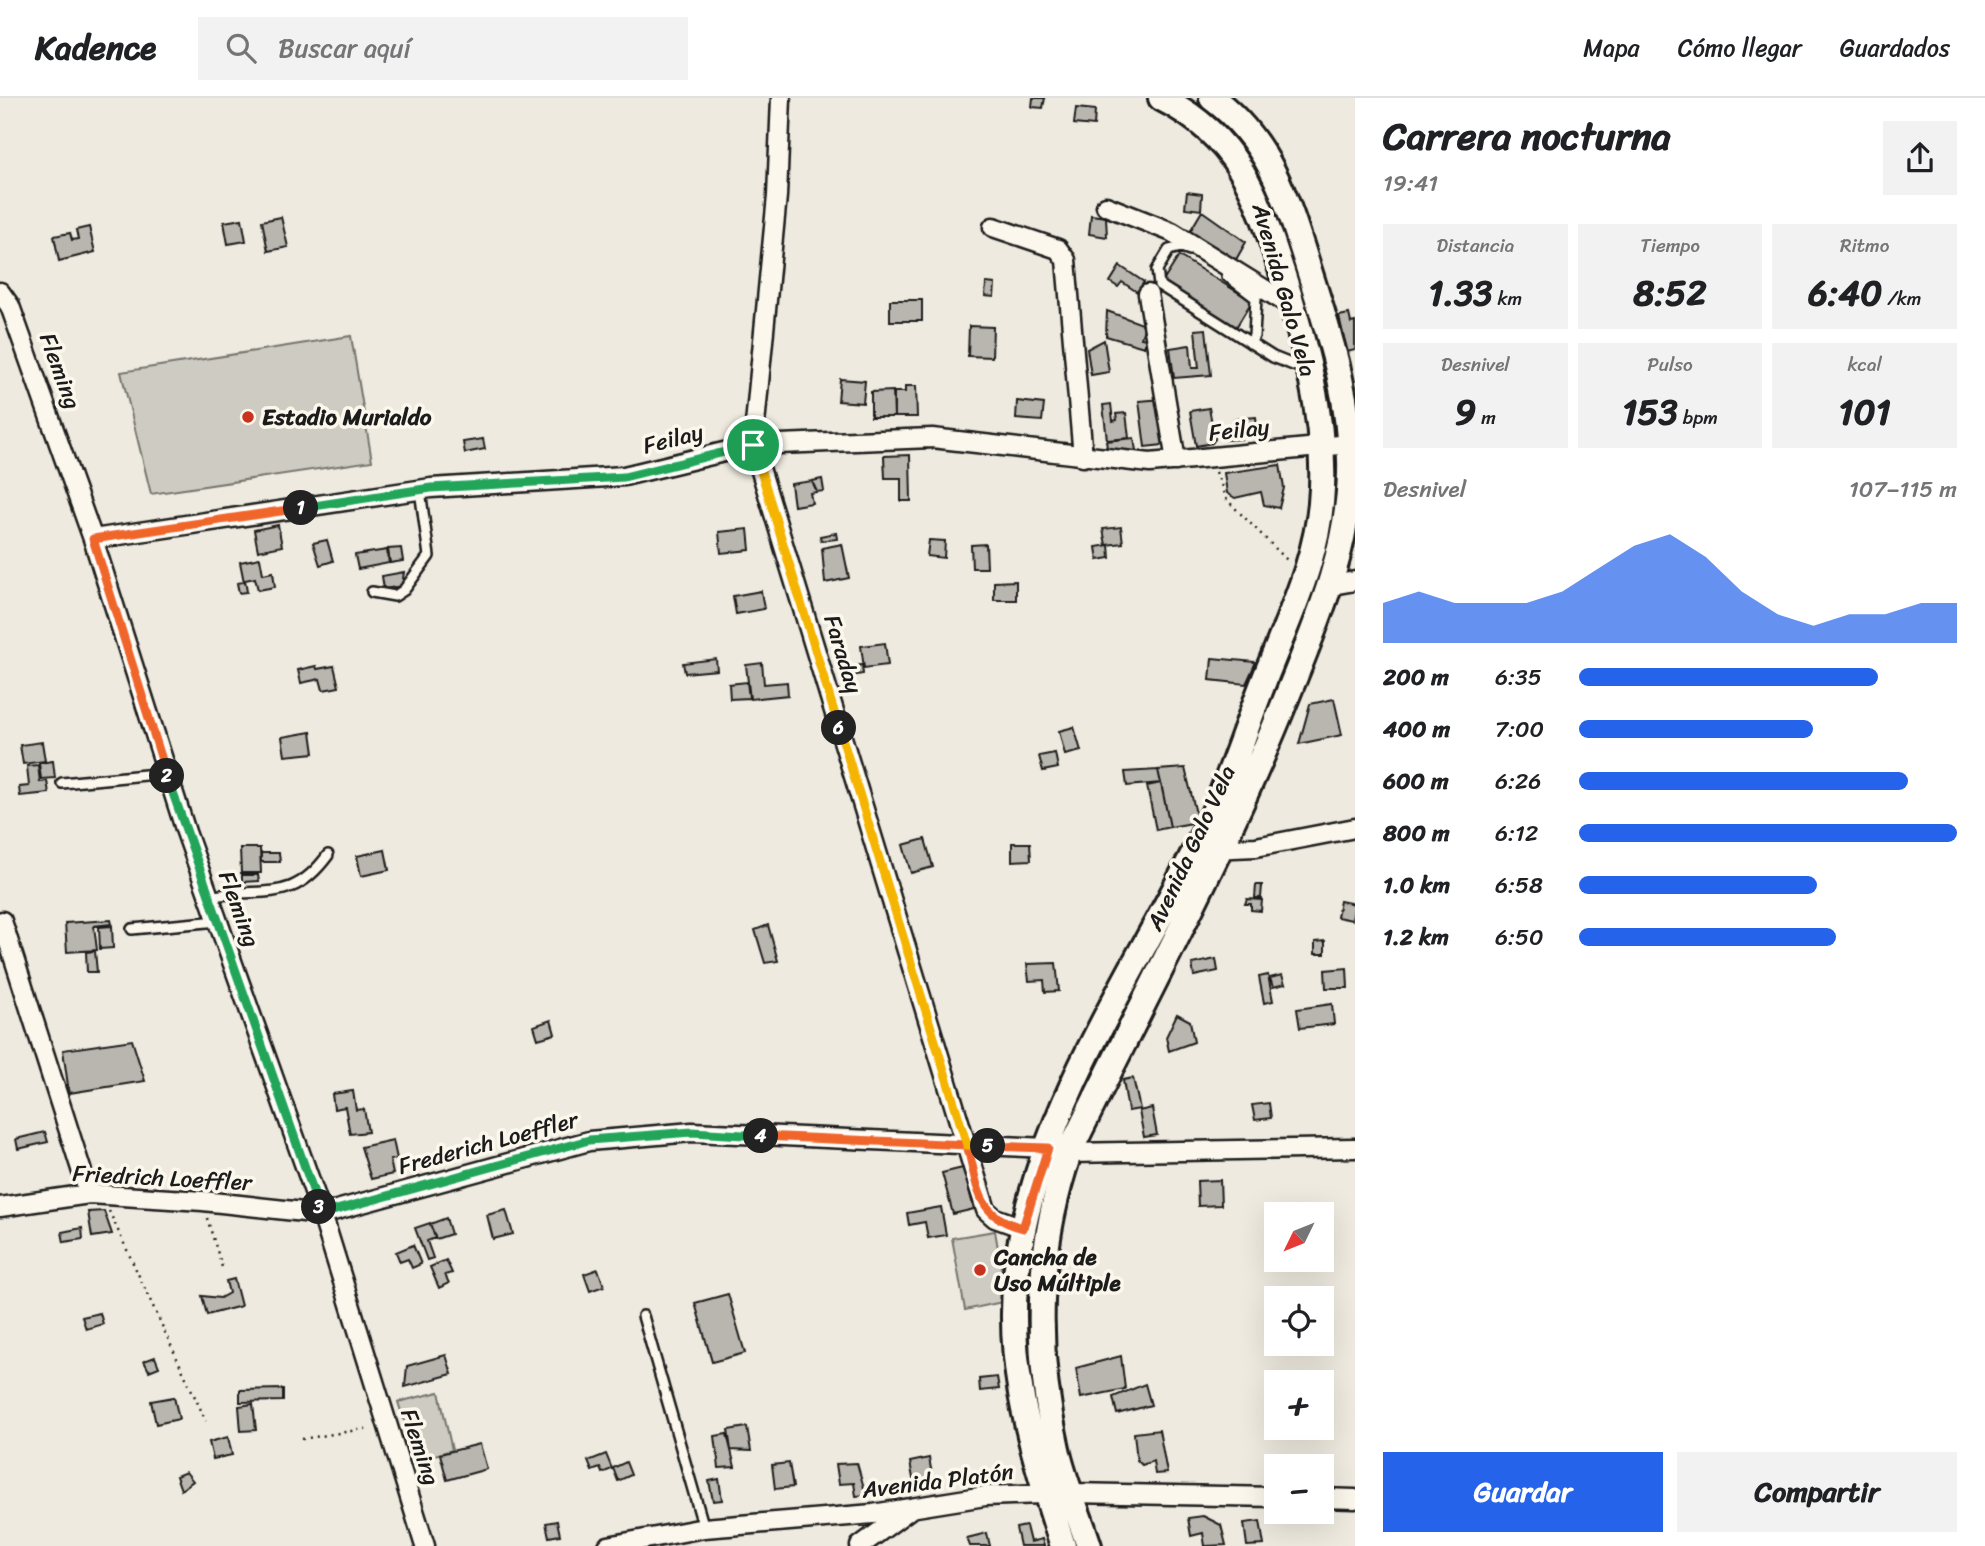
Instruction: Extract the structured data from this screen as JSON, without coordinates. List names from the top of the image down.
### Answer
{
  "streets": {
    "main road": ["Avenida Galo Vela"],
    "street": [
      "Fleming",
      "Feilay",
      "Faraday",
      "Frederich Loeffler",
      "Friedrich Loeffler",
      "Avenida Platón"
    ]
  },
  "crossings": [
    ["Avenida Galo Vela", "Feilay"],
    ["Avenida Galo Vela", "Faraday"],
    ["Avenida Galo Vela", "Frederich Loeffler"],
    ["Avenida Galo Vela", "Avenida Platón"],
    ["Fleming", "Feilay"],
    ["Fleming", "Frederich Loeffler"],
    ["Fleming", "Friedrich Loeffler"],
    ["Feilay", "Faraday"],
    ["Faraday", "Frederich Loeffler"],
    ["Frederich Loeffler", "Friedrich Loeffler"]
  ],
  "places": ["Estadio Murialdo", "Cancha de Uso Múltiple"],
  "north": "bottom left",
  "page": {
    "header": "Kadence",
    "search": "Buscar aquí",
    "nav": ["Mapa", "Cómo llegar", "Guardados"],
    "heading": ["Carrera nocturna", "19:41"],
    "stats": [
      ["Distancia", "1.33 km"],
      ["Tiempo", "8:52"],
      ["Ritmo", "6:40 /km"],
      ["Desnivel", "9 m"],
      ["Pulso", "153 bpm"],
      ["kcal", "101"]
    ],
    "chart": ["Desnivel", "107–115 m"],
    "pins": [
      "1",
      "6",
      "2",
      "4",
      "5",
      "3"
    ],
    "list": [
      {
        "name": "200 m",
        "note": "6:35"
      },
      {
        "name": "400 m",
        "note": "7:00"
      },
      {
        "name": "600 m",
        "note": "6:26"
      },
      {
        "name": "800 m",
        "note": "6:12"
      },
      {
        "name": "1.0 km",
        "note": "6:58"
      },
      {
        "name": "1.2 km",
        "note": "6:50"
      }
    ],
    "map_buttons": ["+", "−"],
    "buttons": ["Guardar", "Compartir"]
  }
}
